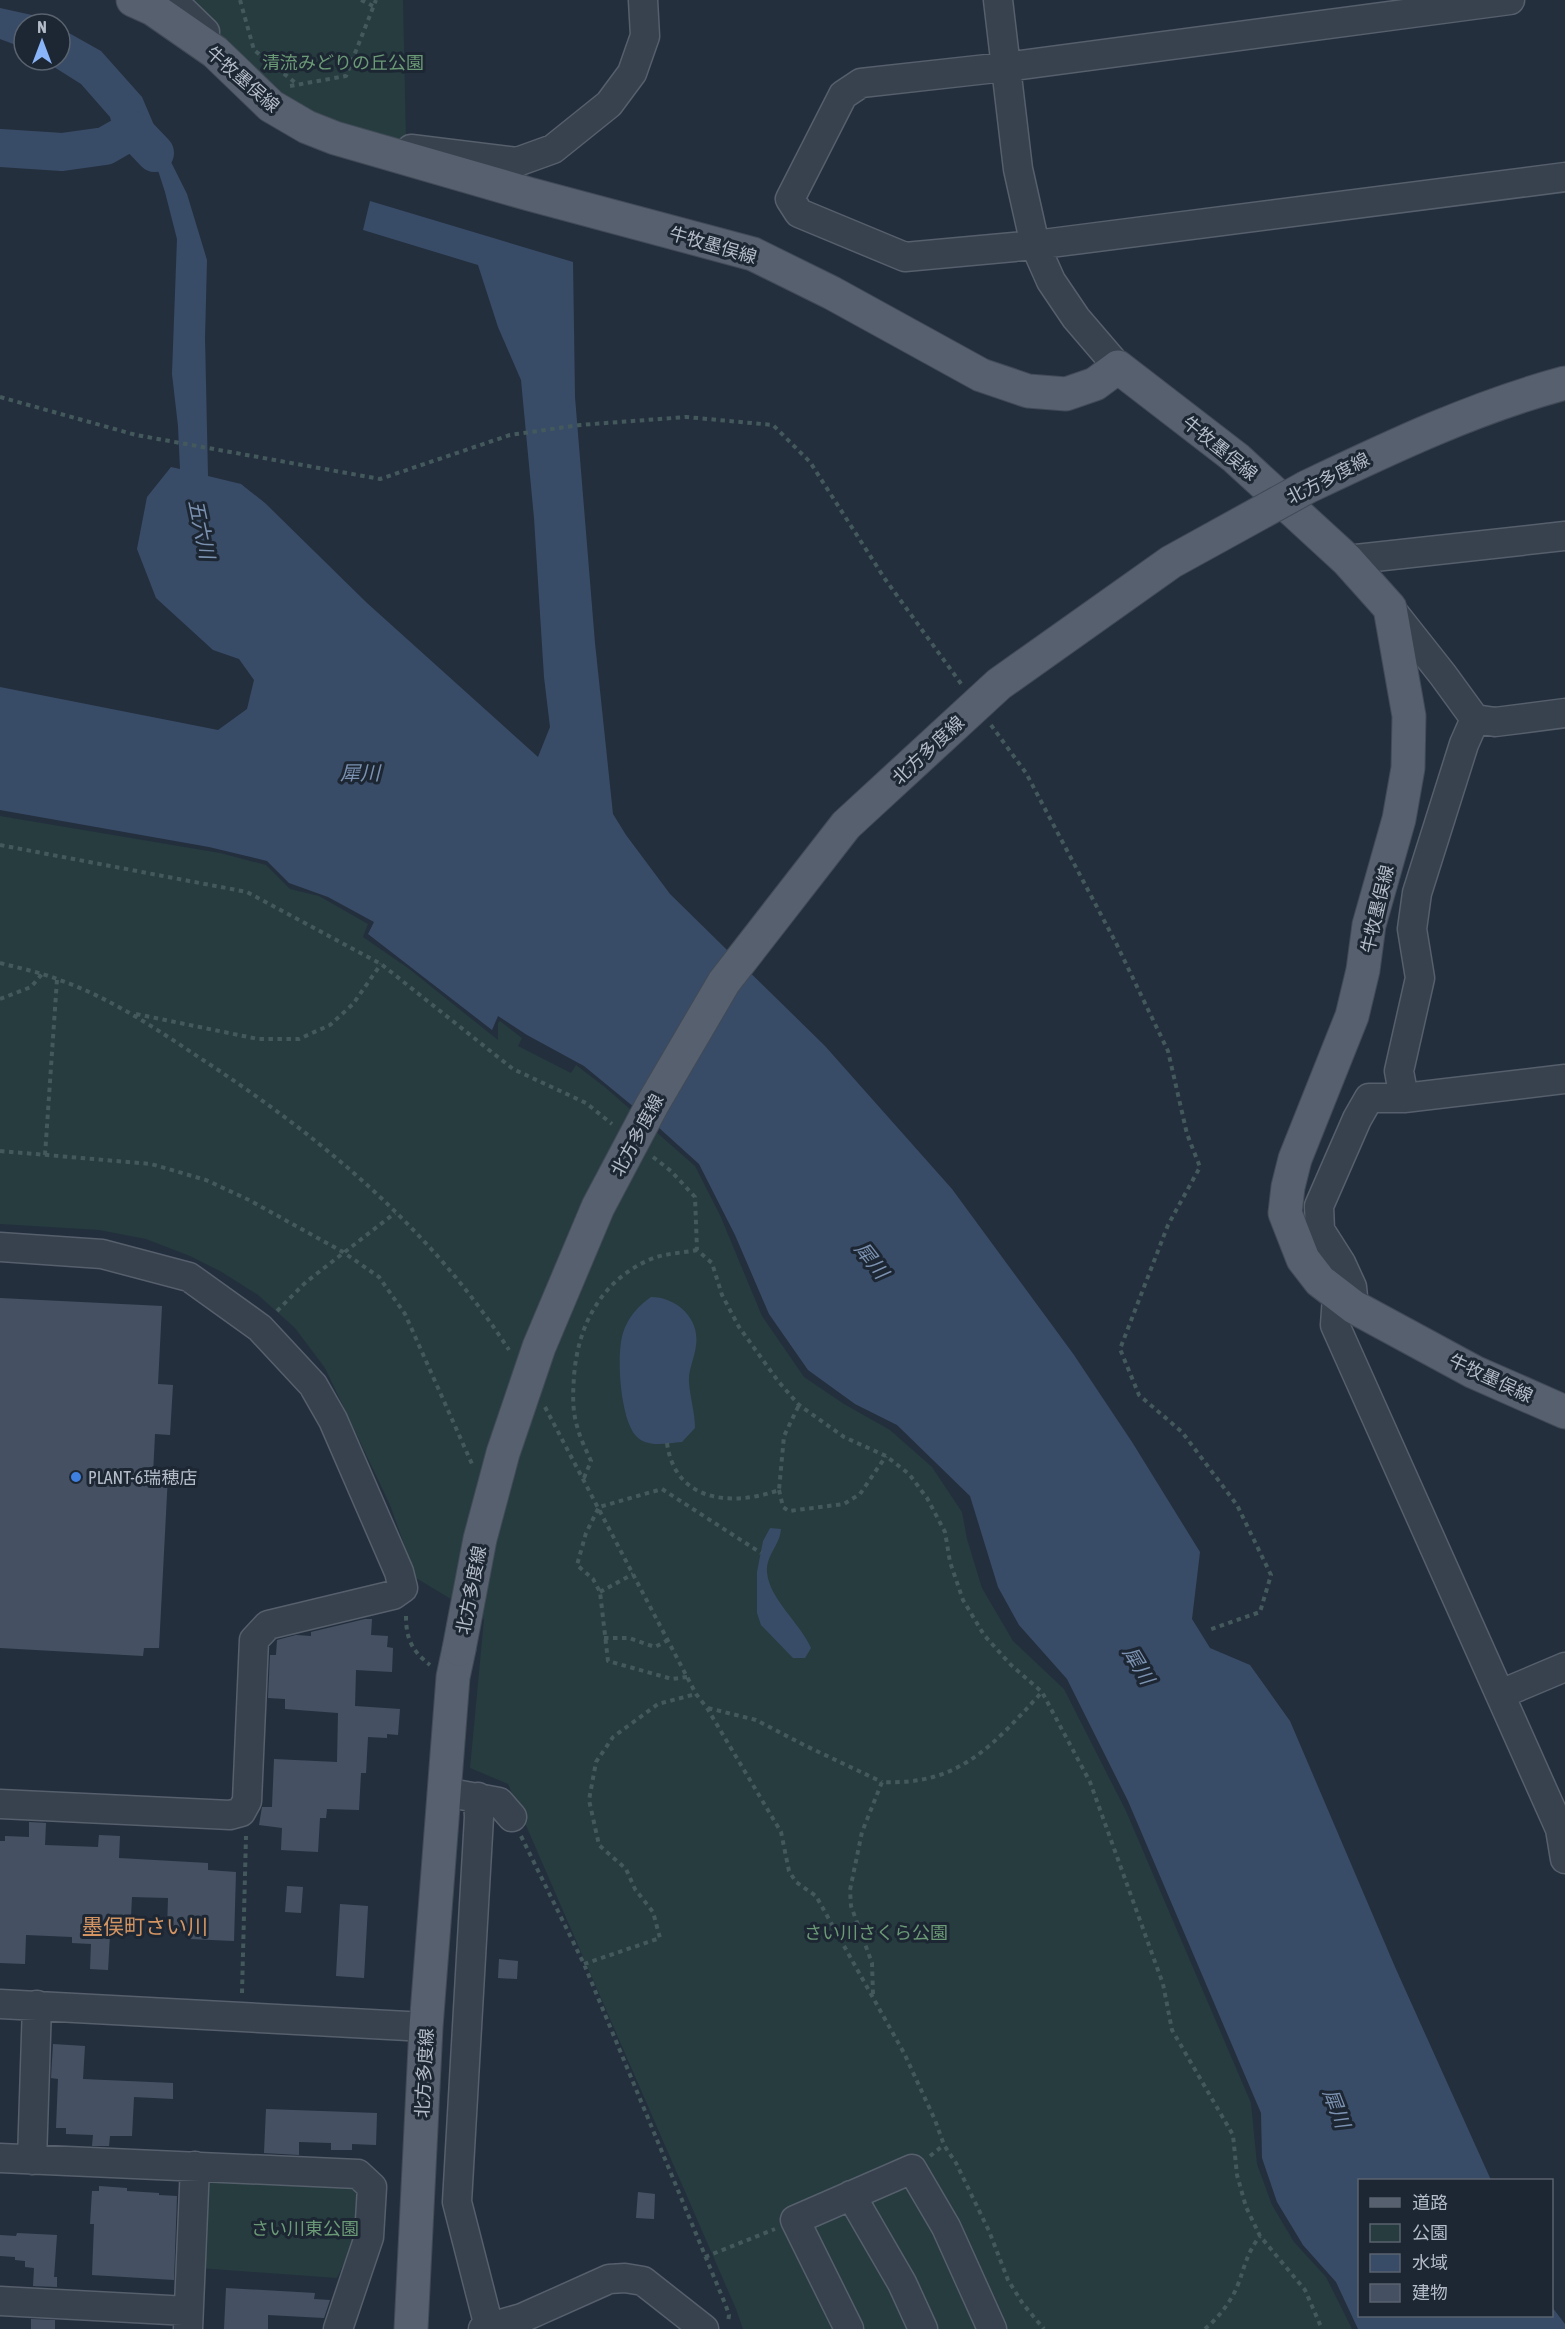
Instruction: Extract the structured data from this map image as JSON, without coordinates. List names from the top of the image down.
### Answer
{
  "streets": {
    "main road": ["牛牧墨俣線", "北方多度線"]
  },
  "districts": ["墨俣町さい川"],
  "water": ["五六川", "犀川"],
  "parks": ["清流みどりの丘公園", "さい川さくら公園", "さい川東公園"],
  "places": ["PLANT-6瑞穂店"],
  "legend": [
    "道路",
    "公園",
    "水域",
    "建物"
  ],
  "north": "top"
}
